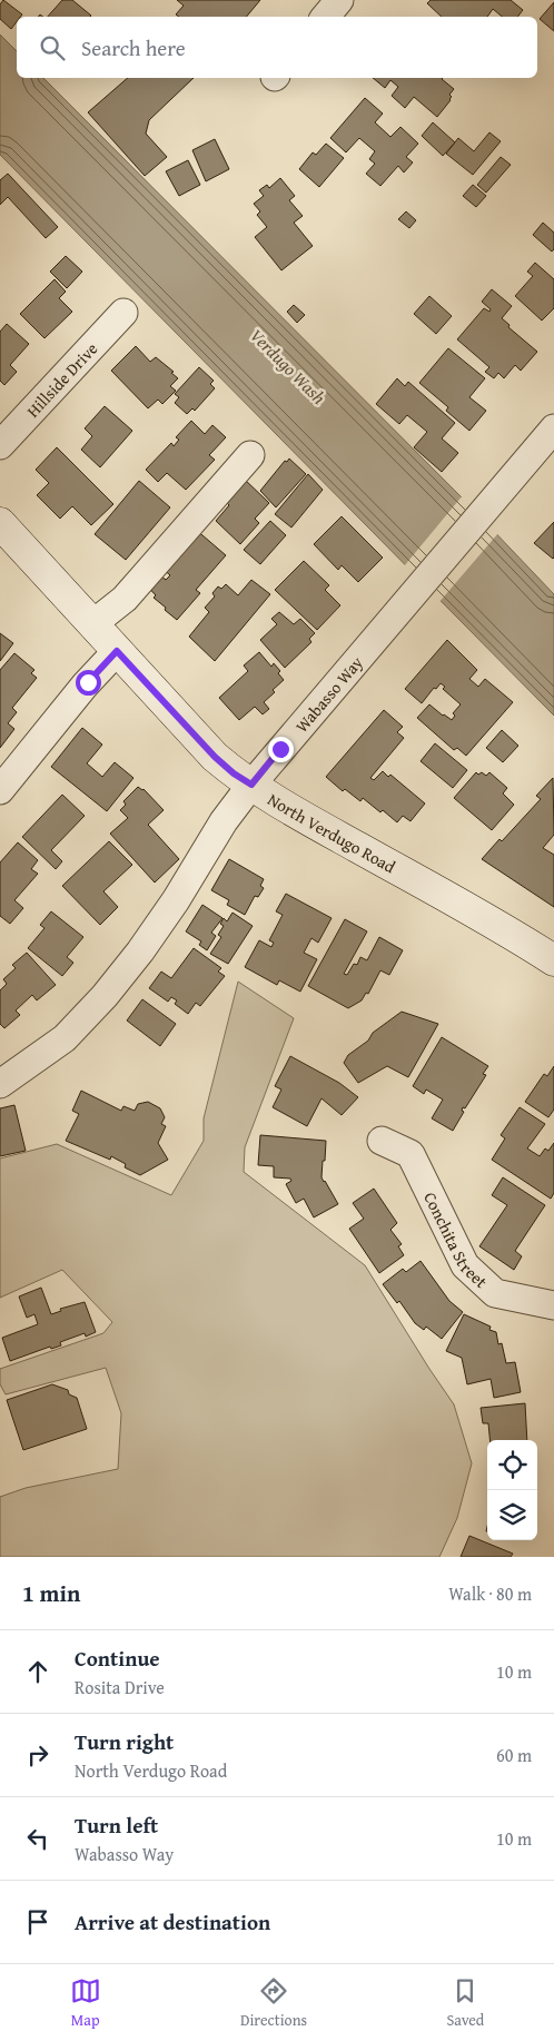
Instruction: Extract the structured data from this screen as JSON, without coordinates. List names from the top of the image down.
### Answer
{
  "streets": {
    "main road": ["North Verdugo Road"],
    "street": ["Hillside Drive", "Wabasso Way", "Conchita Street"]
  },
  "crossings": [
    ["Wabasso Way", "North Verdugo Road"]
  ],
  "water": ["Verdugo Wash"],
  "page": {
    "search": "Search here",
    "heading": ["1 min", "Walk · 80 m"],
    "list": [
      ["Continue", "Rosita Drive", "10 m"],
      ["Turn right", "North Verdugo Road", "60 m"],
      ["Turn left", "Wabasso Way", "10 m"],
      "Arrive at destination"
    ],
    "nav": ["Map", "Directions", "Saved"]
  }
}
